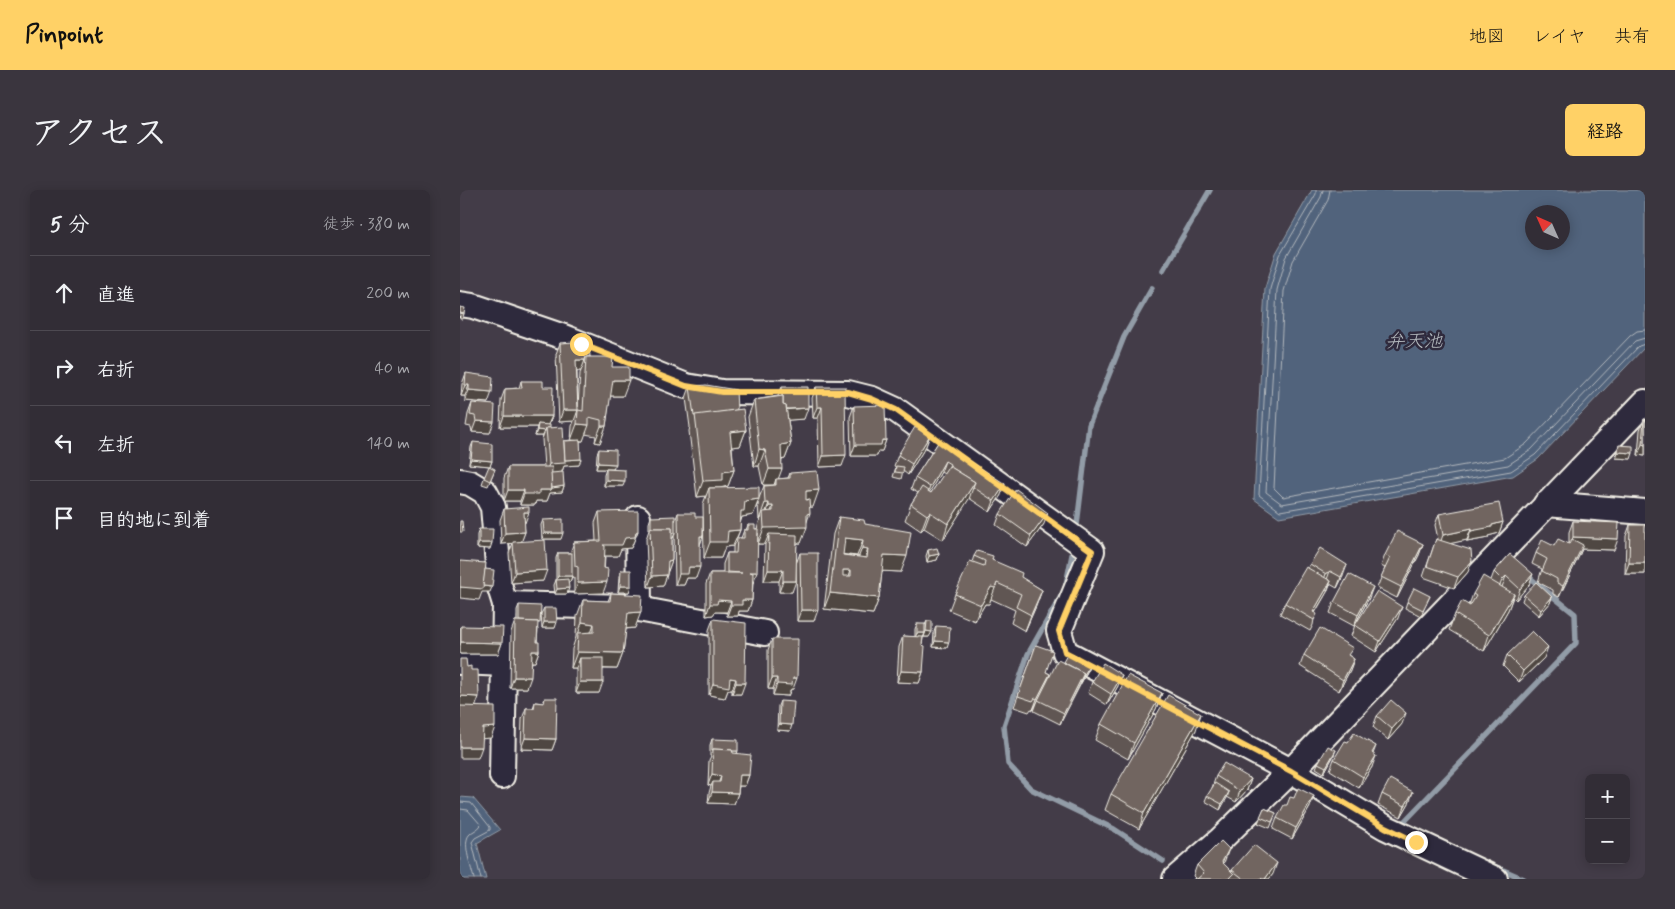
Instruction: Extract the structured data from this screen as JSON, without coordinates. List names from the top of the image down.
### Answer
{
  "water": ["弁天池"],
  "north": "top left",
  "page": {
    "header": "Pinpoint",
    "nav": ["地図", "レイヤ", "共有"],
    "title": "アクセス",
    "buttons": "経路",
    "heading": ["5 分", "徒歩 · 380 m"],
    "list": [
      ["直進", "200 m"],
      ["右折", "40 m"],
      ["左折", "140 m"],
      "目的地に到着"
    ],
    "map_buttons": ["+", "−"]
  }
}
